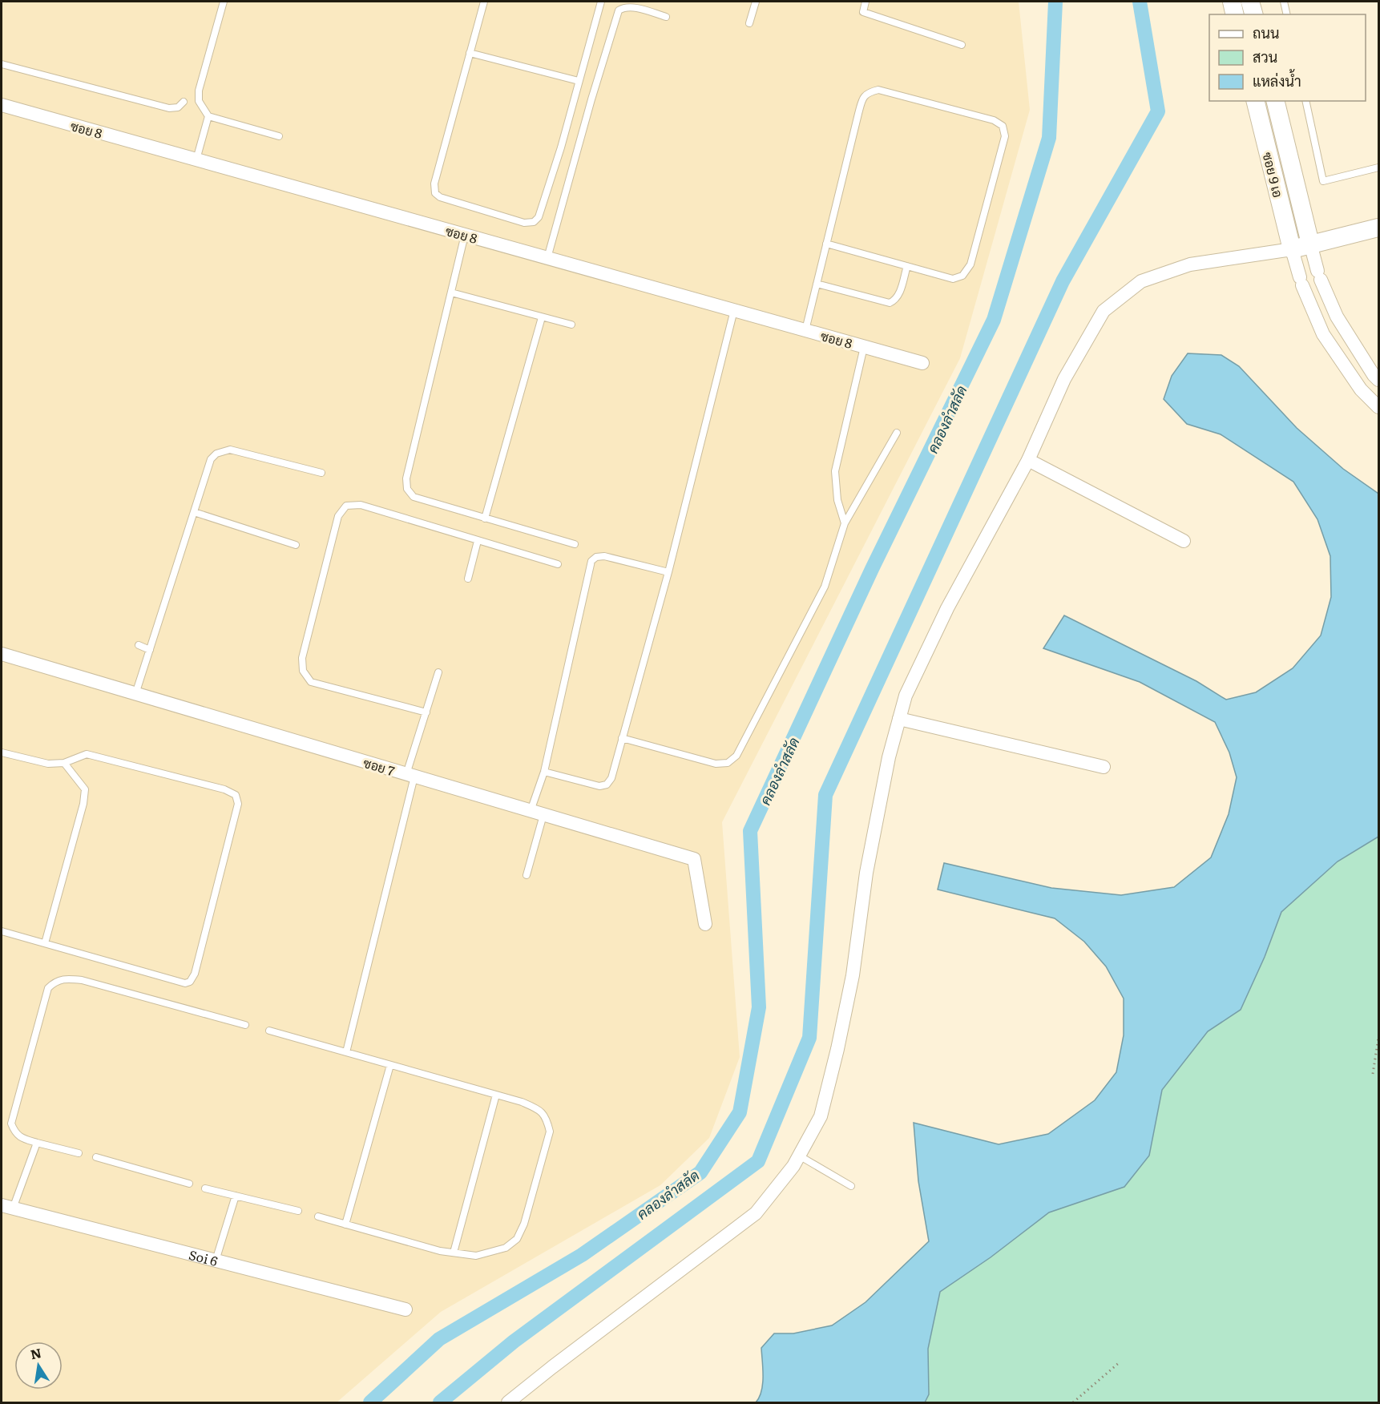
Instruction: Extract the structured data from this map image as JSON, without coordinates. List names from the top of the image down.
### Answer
{
  "streets": {
    "street": [
      "ซอย 8",
      "ซอย 9 เอ",
      "ซอย 7",
      "Soi 6"
    ]
  },
  "water": ["คลองลำสลัด"],
  "legend": ["ถนน", "สวน", "แหล่งน้ำ"],
  "north": "top"
}
